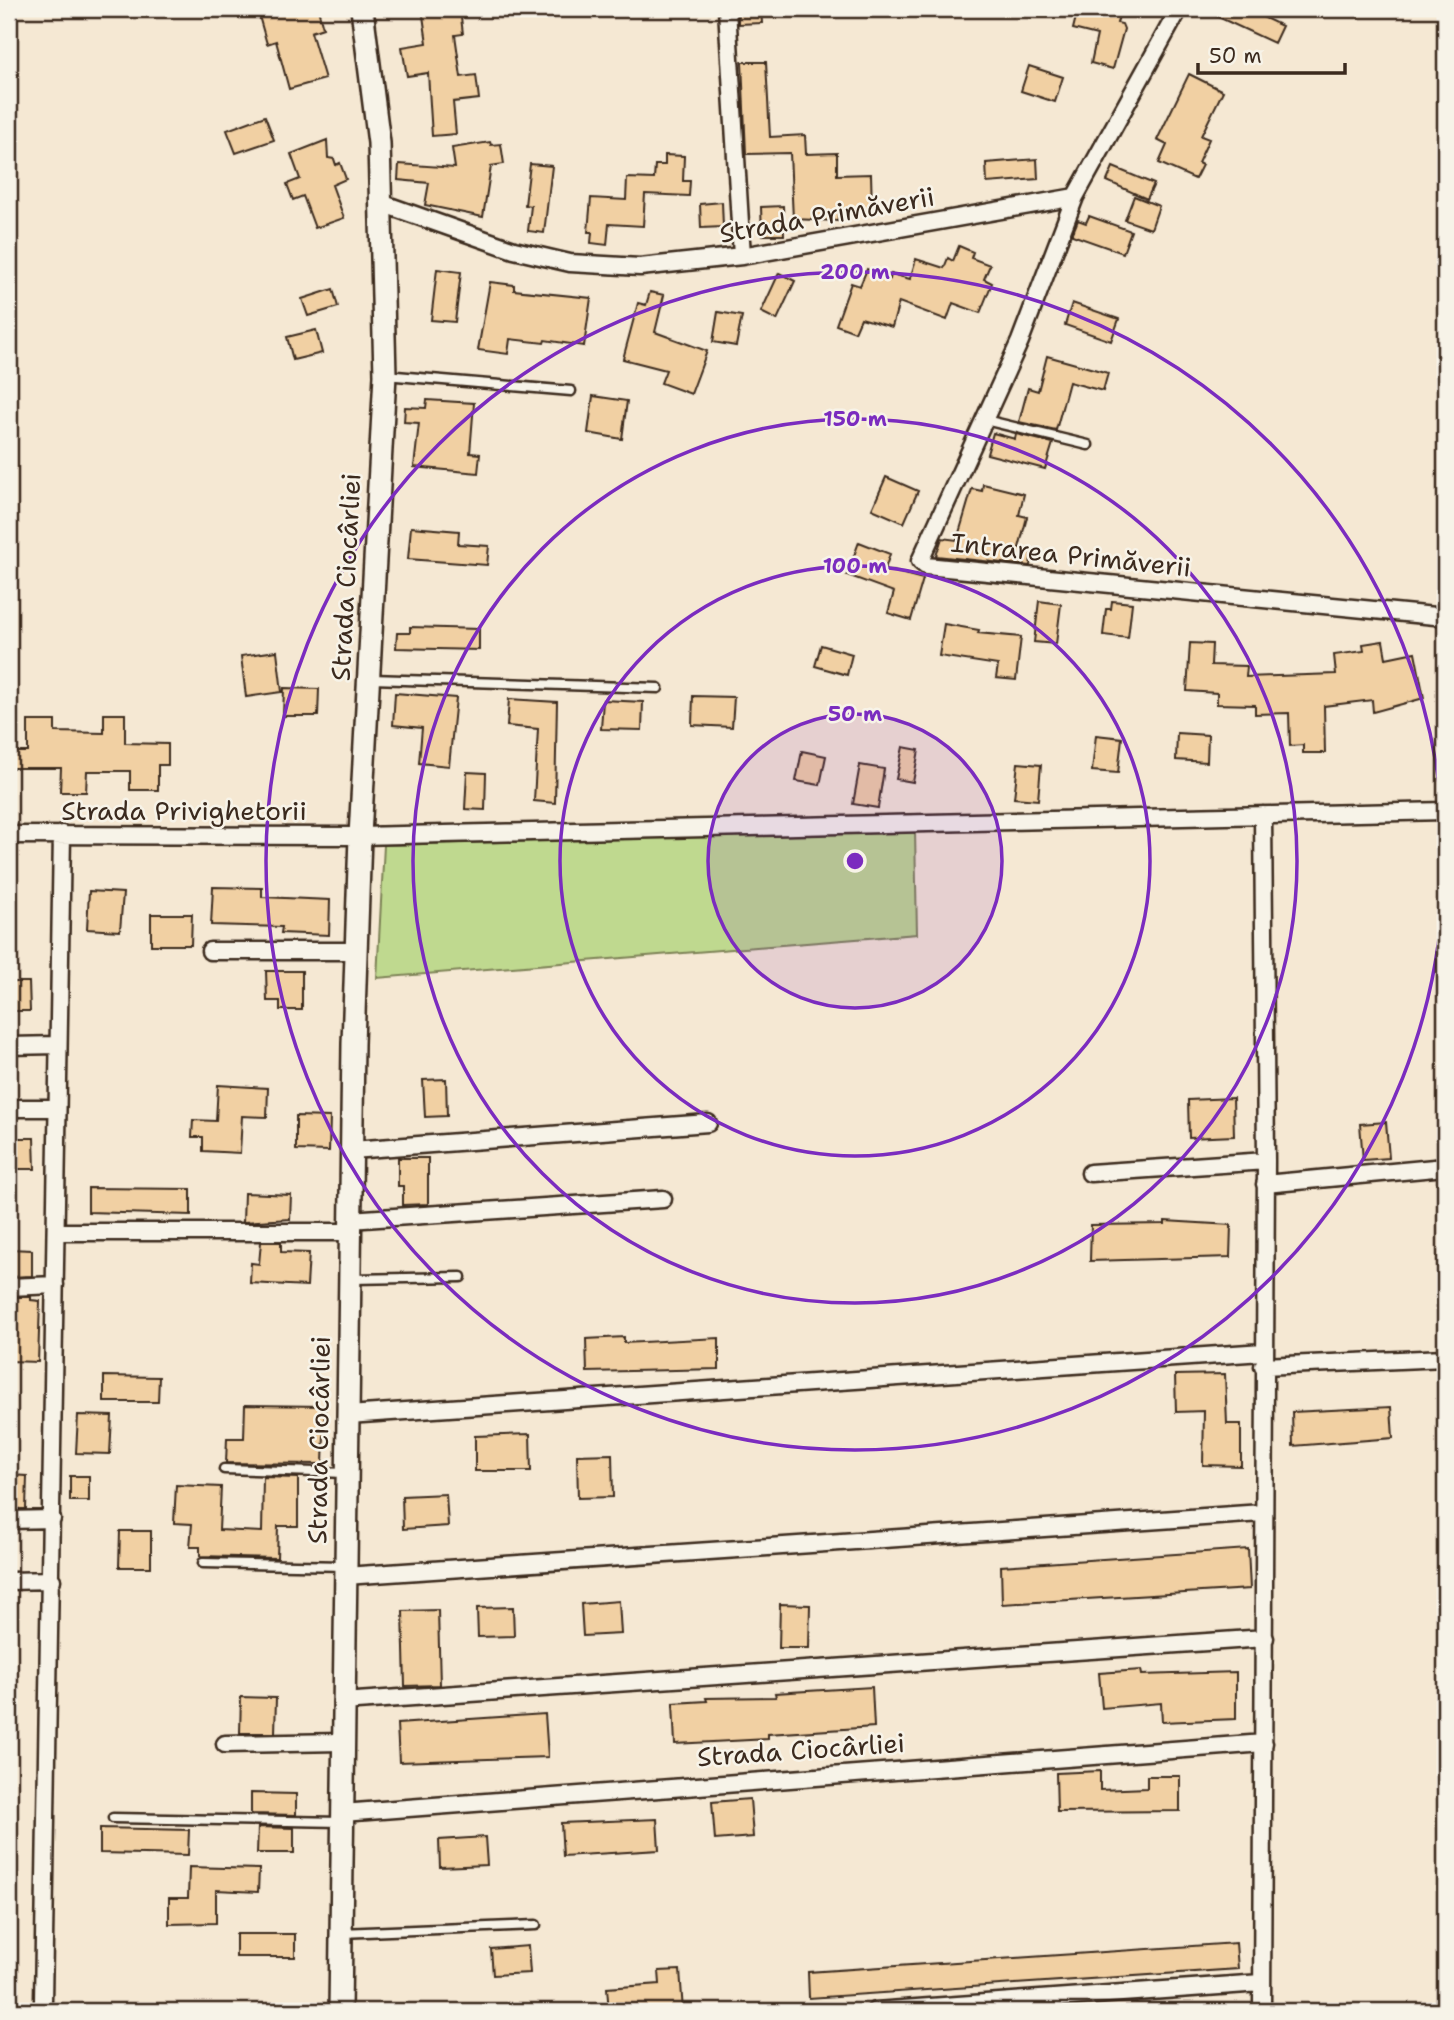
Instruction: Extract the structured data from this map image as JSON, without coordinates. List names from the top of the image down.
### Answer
{
  "streets": {
    "street": [
      "Strada Primăverii",
      "Intrarea Primăverii",
      "Strada Ciocârliei",
      "Strada Privighetorii"
    ]
  },
  "crossings": [
    ["Strada Primăverii", "Intrarea Primăverii"],
    ["Strada Primăverii", "Strada Ciocârliei"],
    ["Strada Ciocârliei", "Strada Privighetorii"]
  ],
  "scale_bar": "50 m",
  "rings": [
    "200 m",
    "150 m",
    "100 m",
    "50 m"
  ]
}
